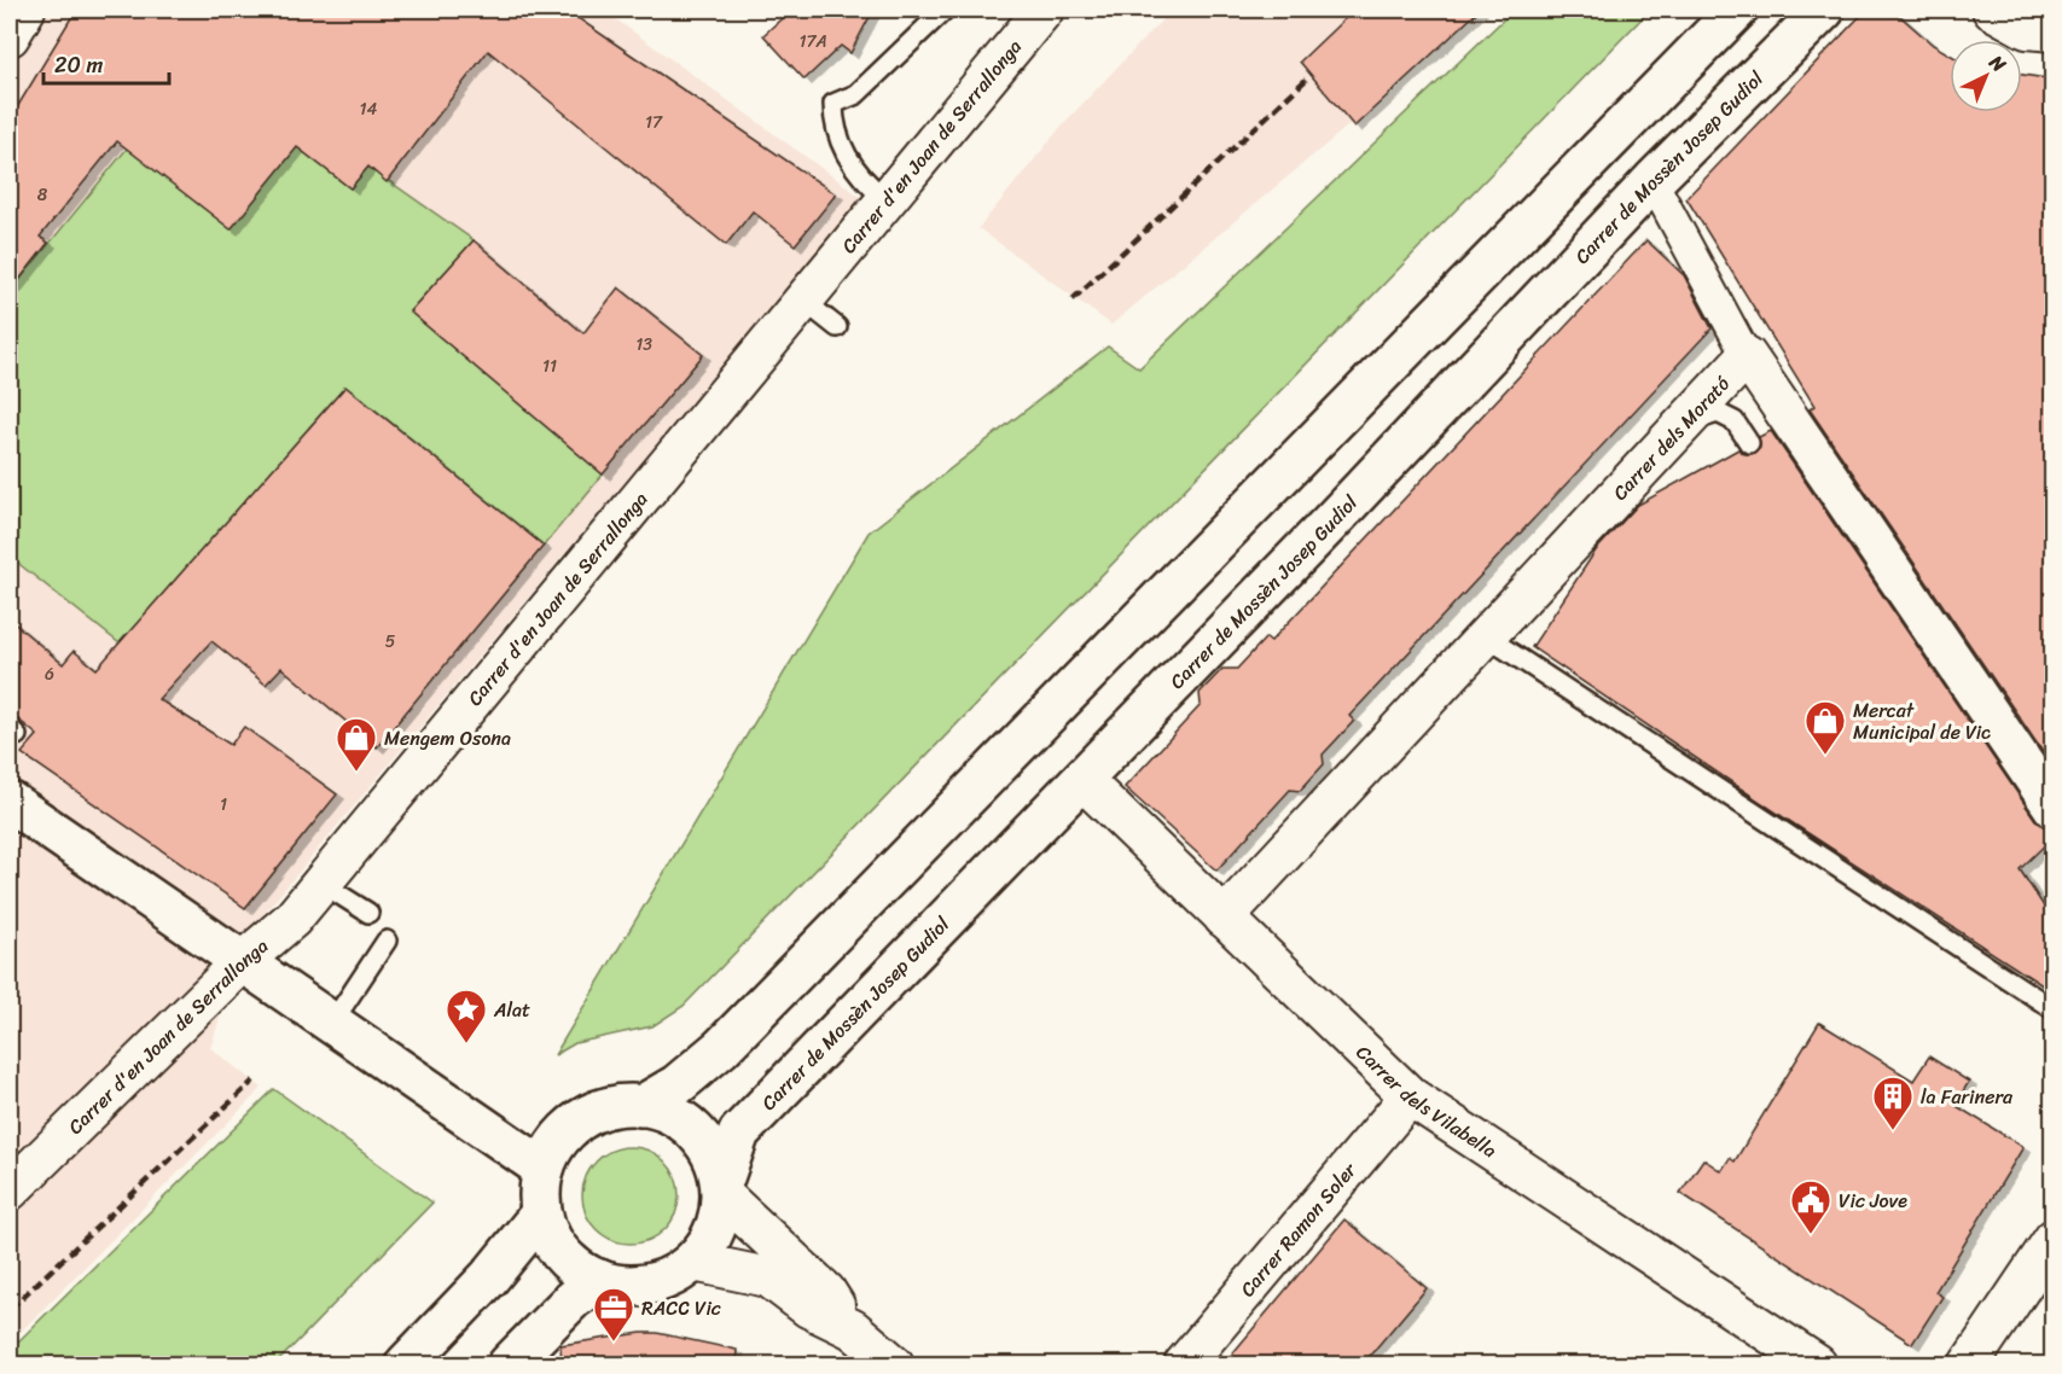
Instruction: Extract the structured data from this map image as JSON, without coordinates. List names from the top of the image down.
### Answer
{
  "streets": {
    "street": [
      "Carrer d'en Joan de Serrallonga",
      "Carrer de Mossèn Josep Gudiol",
      "Carrer dels Morató",
      "Carrer dels Vilabella",
      "Carrer Ramon Soler"
    ]
  },
  "crossings": [
    ["Carrer de Mossèn Josep Gudiol", "Carrer dels Vilabella"],
    ["Carrer dels Morató", "Carrer dels Vilabella"],
    ["Carrer dels Vilabella", "Carrer Ramon Soler"]
  ],
  "places": {
    "shop": ["Mercat Municipal de Vic", "Mengem Osona"],
    "place": ["Alat"],
    "building": ["la Farinera"],
    "public building": ["Vic Jove"],
    "office": ["RACC Vic"]
  },
  "house_numbers": [
    "17A",
    "14",
    "17",
    "8",
    "13",
    "11",
    "5",
    "6",
    "1"
  ],
  "scale_bar": "20 m",
  "north": "top right"
}
